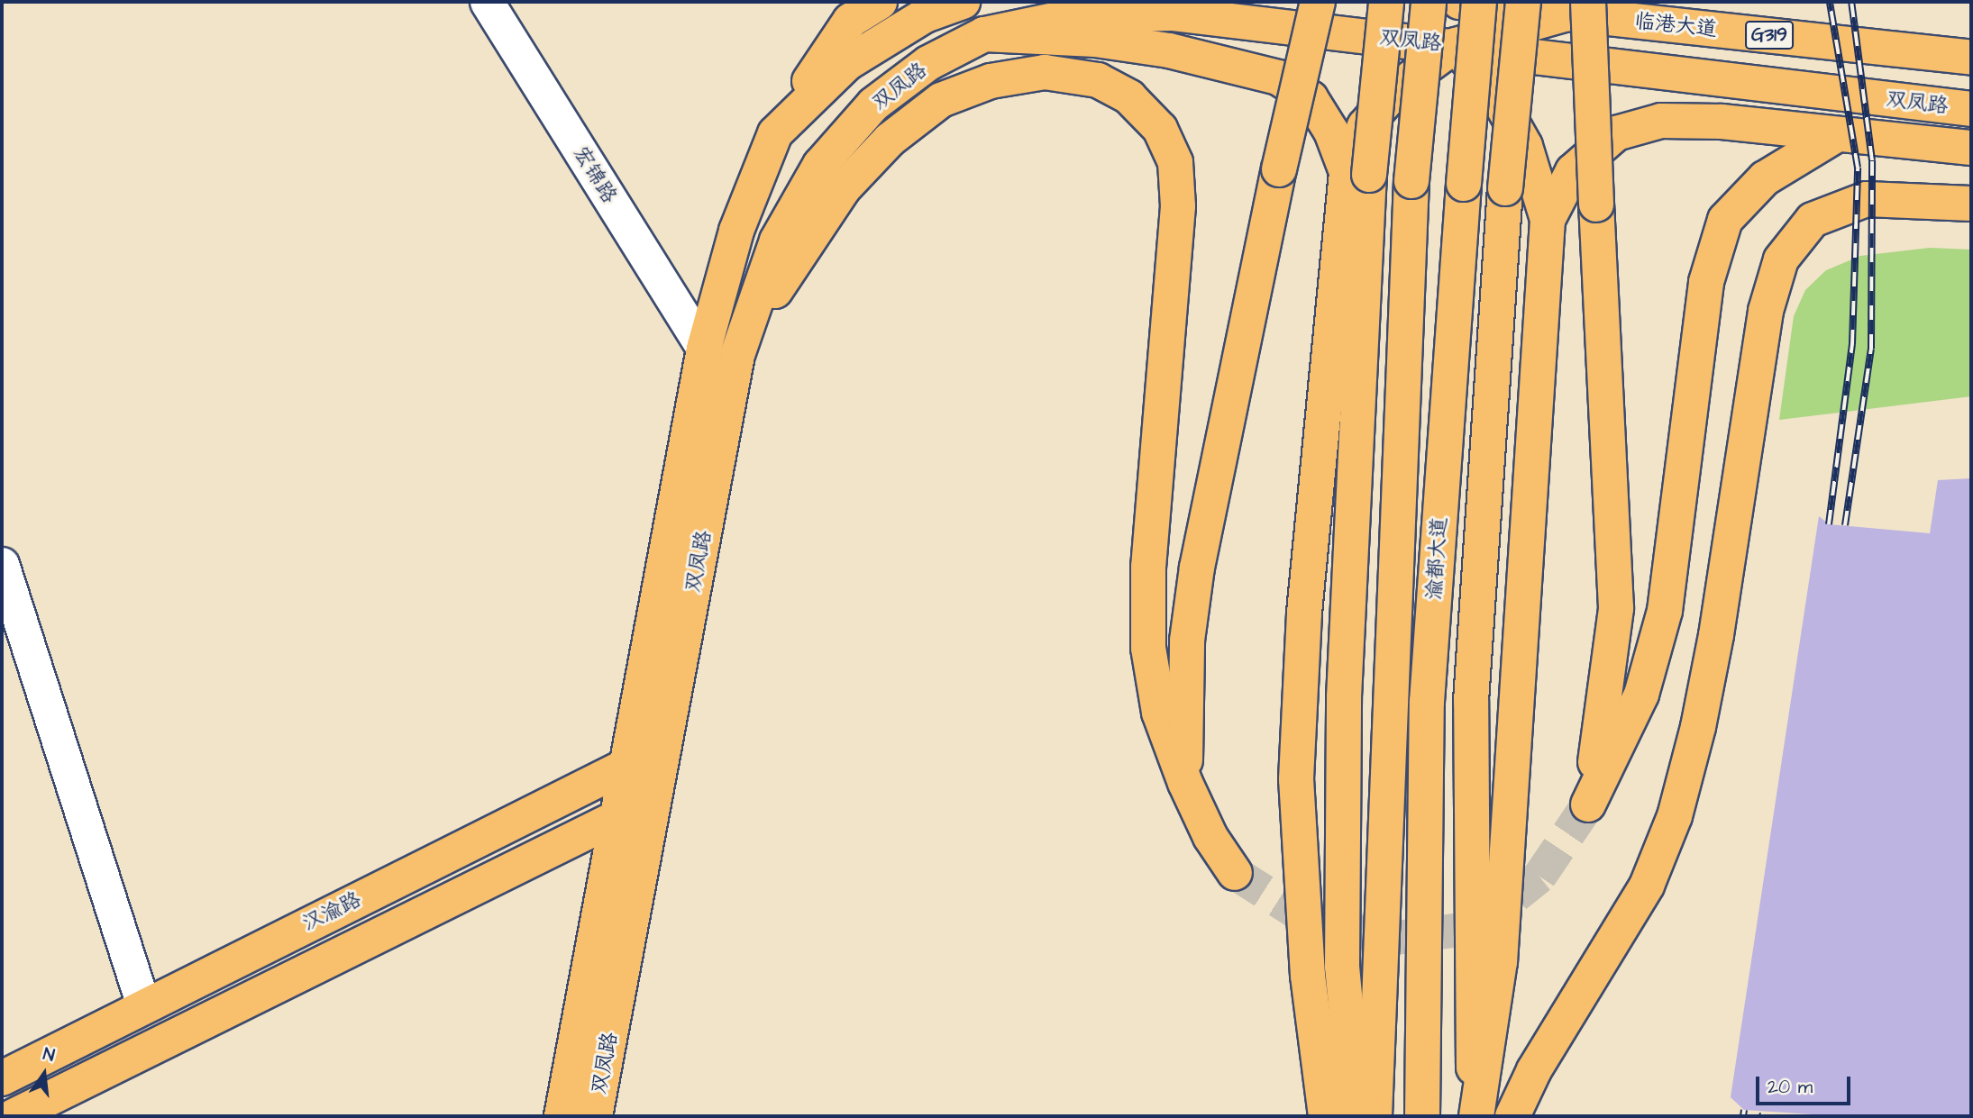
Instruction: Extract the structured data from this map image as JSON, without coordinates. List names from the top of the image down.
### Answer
{
  "streets": {
    "main road": [
      "临港大道",
      "G319",
      "双凤路",
      "渝都大道",
      "汉渝路"
    ],
    "street": ["宏锦路"]
  },
  "crossings": [
    ["双凤路", "宏锦路"],
    ["双凤路", "汉渝路"]
  ],
  "scale_bar": "20 m",
  "north": "top"
}
